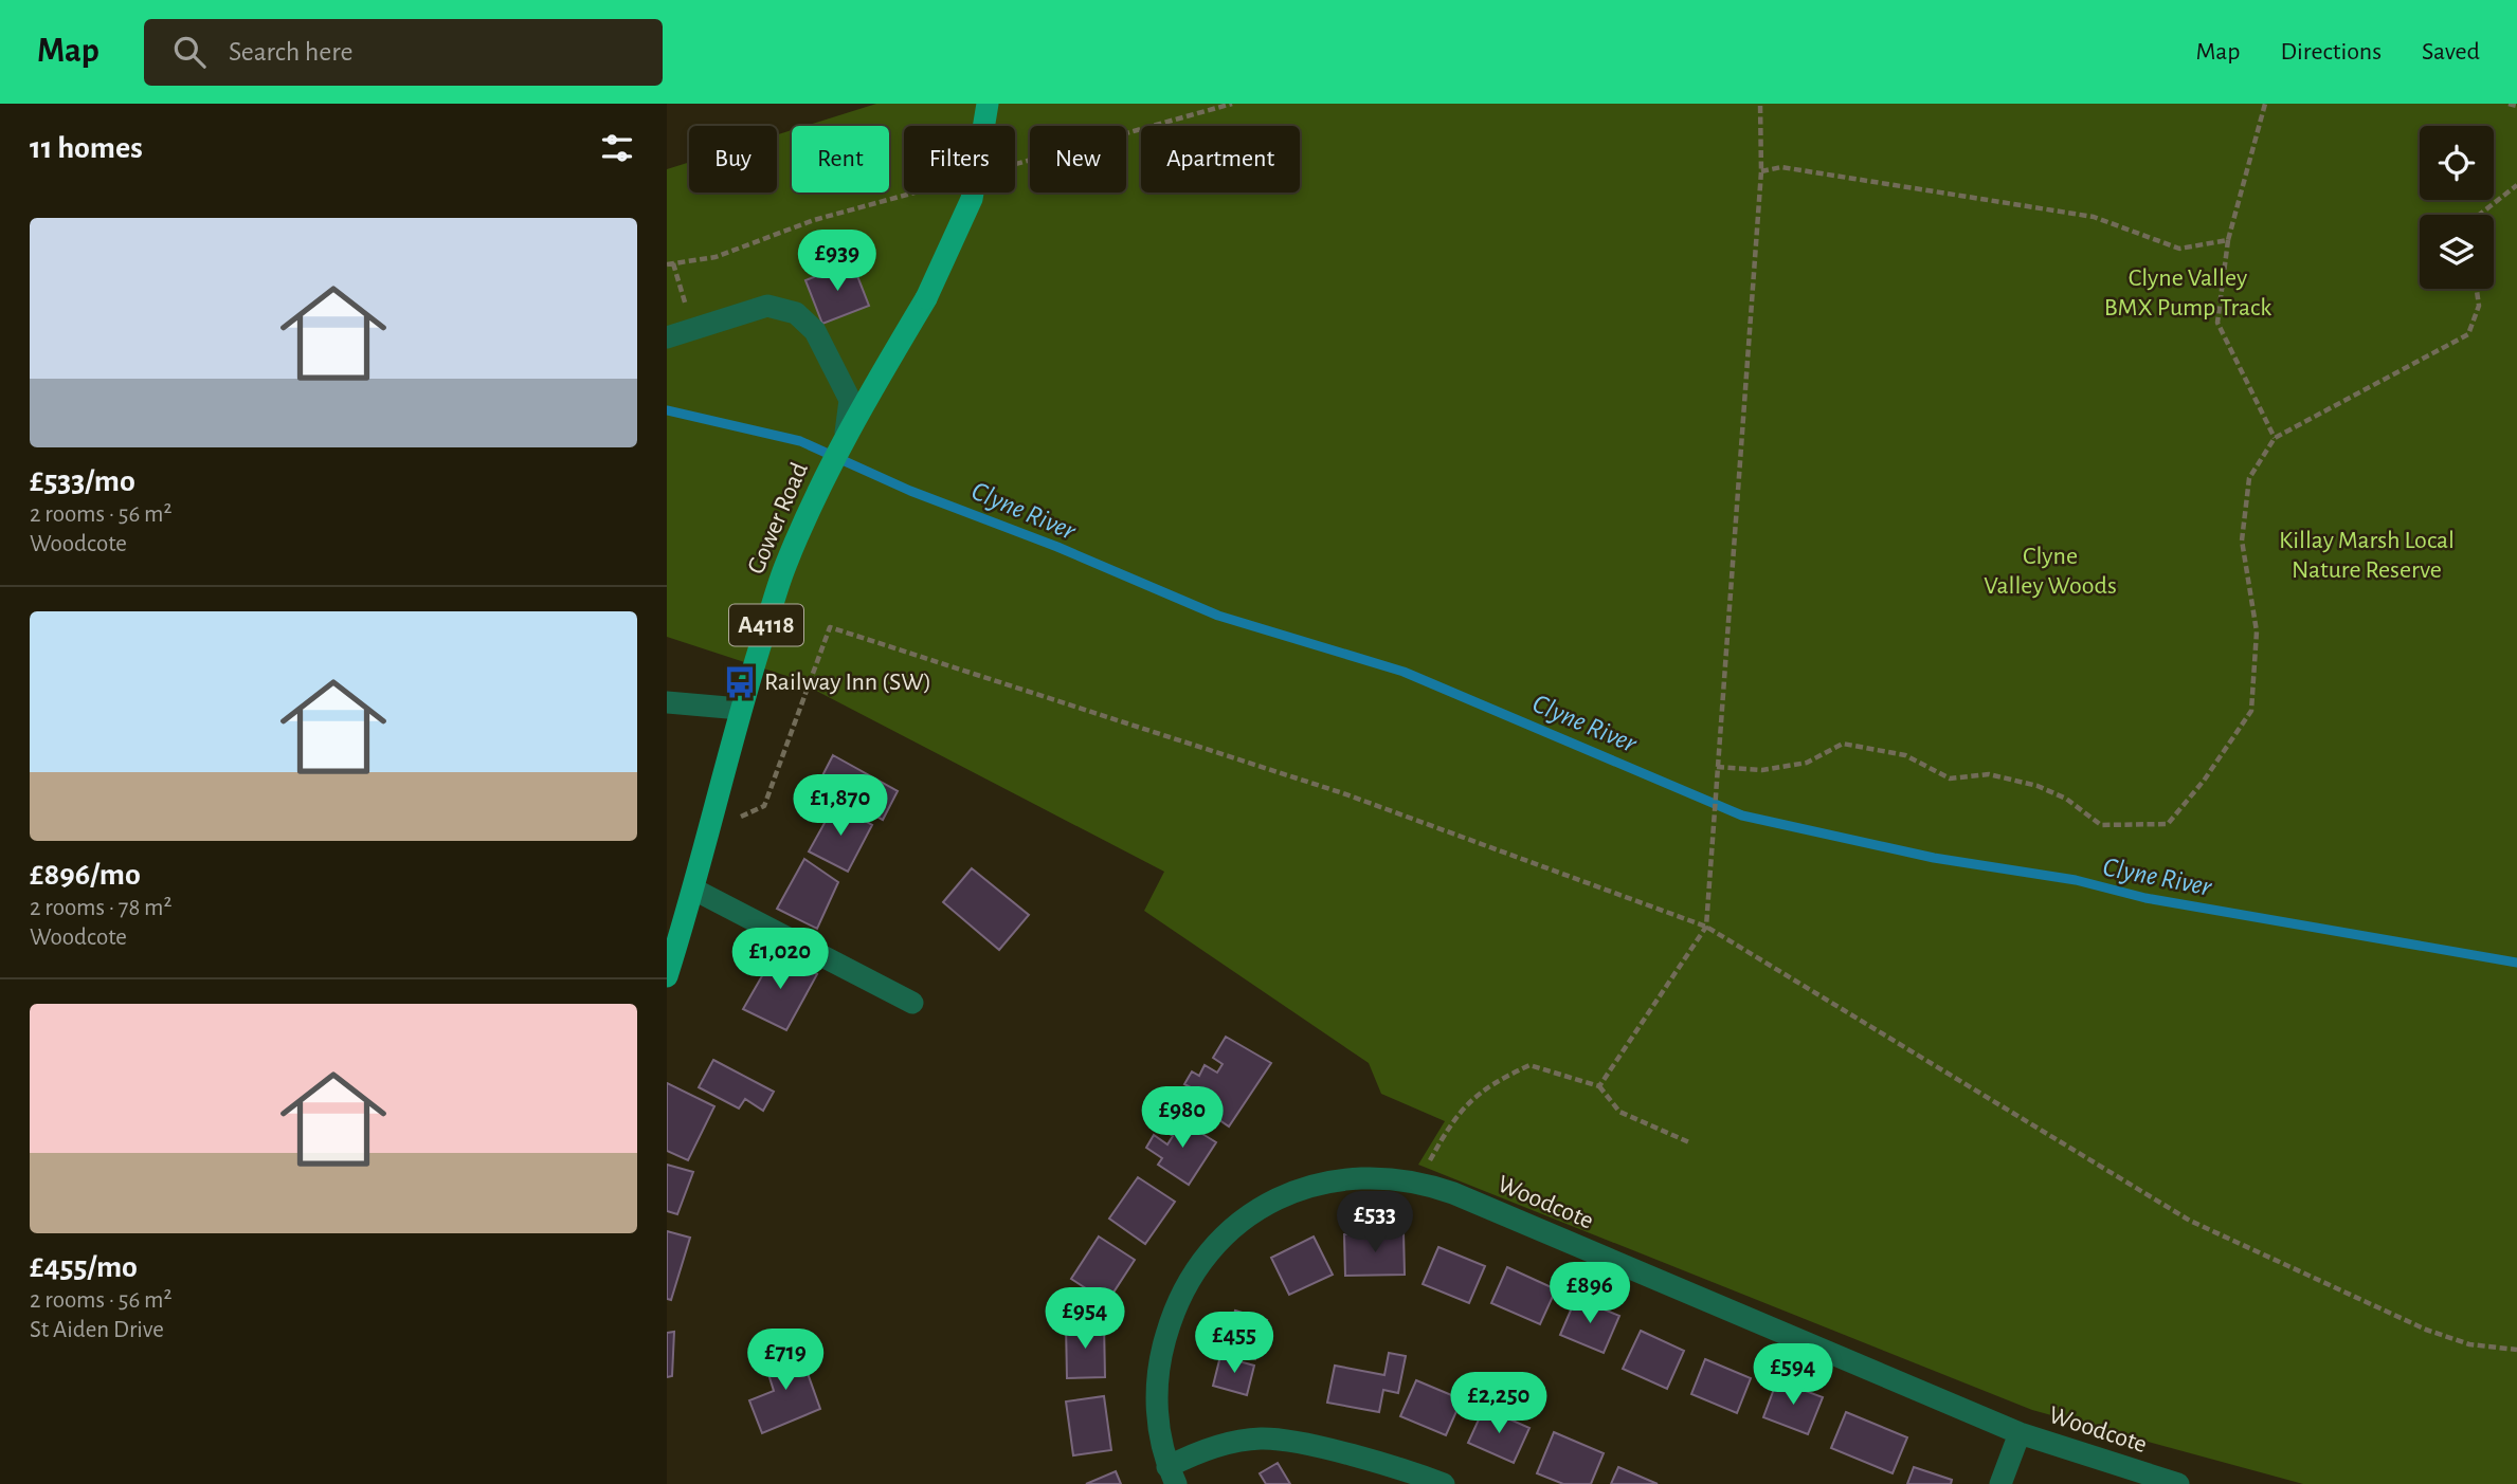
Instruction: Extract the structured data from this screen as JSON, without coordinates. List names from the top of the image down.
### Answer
{
  "streets": {
    "main road": ["Gower Road", "A4118"],
    "street": ["Woodcote"]
  },
  "water": ["Clyne River"],
  "parks": ["Clyne Valley BMX Pump Track", "Killay Marsh Local Nature Reserve", "Clyne Valley Woods"],
  "places": {
    "bus stop": ["Railway Inn (SW)"]
  },
  "page": {
    "header": "Map",
    "search": "Search here",
    "nav": ["Map", "Directions", "Saved"],
    "heading": "11 homes",
    "chip": [
      "Buy",
      "Rent",
      "Filters",
      "New",
      "Apartment"
    ],
    "list": [
      {
        "name": "£533/mo",
        "note": "2 rooms · 56 m² · Woodcote"
      },
      {
        "name": "£896/mo",
        "note": "2 rooms · 78 m² · Woodcote"
      },
      {
        "name": "£455/mo",
        "note": "2 rooms · 56 m² · St Aiden Drive"
      }
    ],
    "price": [
      "£939",
      "£1,870",
      "£1,020",
      "£980",
      "£533",
      "£896",
      "£954",
      "£455",
      "£719",
      "£594",
      "£2,250"
    ]
  }
}
